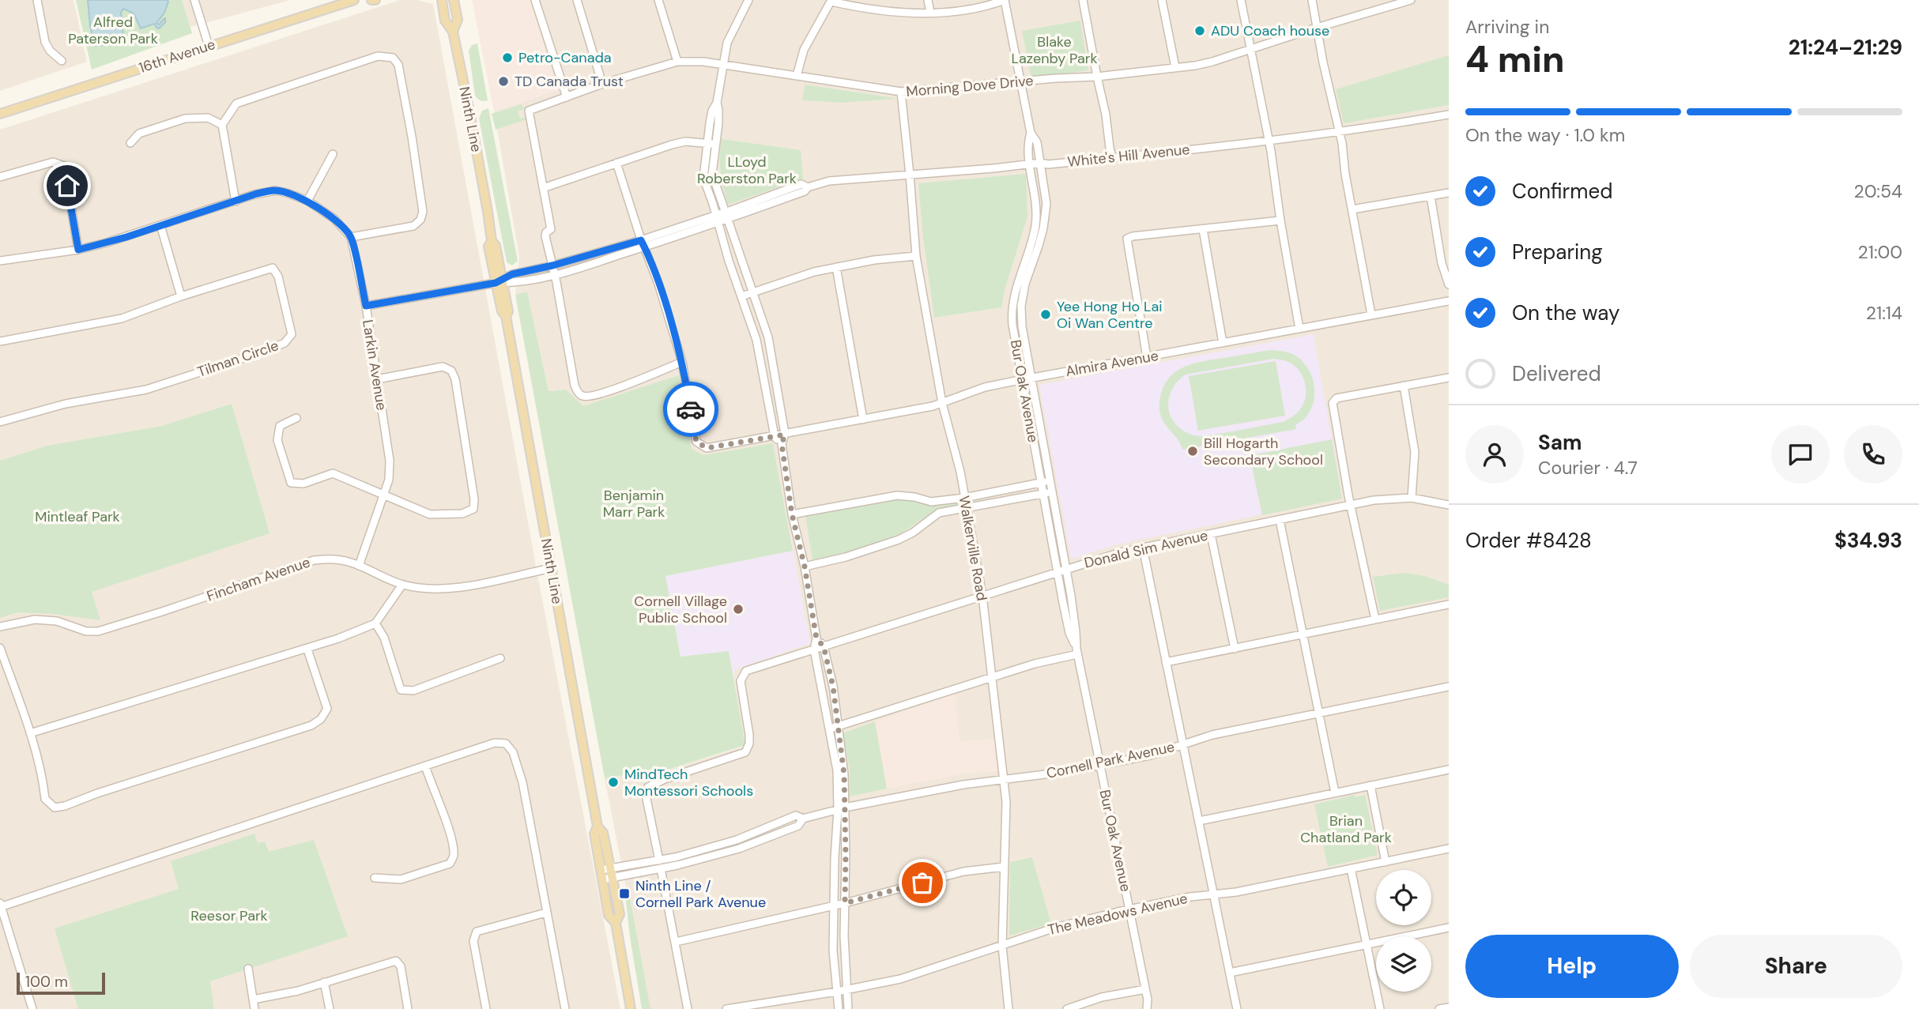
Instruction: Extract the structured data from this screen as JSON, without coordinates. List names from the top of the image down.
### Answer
{
  "streets": {
    "main road": ["16th Avenue", "Ninth Line"],
    "street": [
      "Morning Dove Drive",
      "White's Hill Avenue",
      "Tilman Circle",
      "Almira Avenue",
      "Larkin Avenue",
      "Bur Oak Avenue",
      "Walkerville Road",
      "Donald Sim Avenue",
      "Fincham Avenue",
      "Cornell Park Avenue",
      "The Meadows Avenue"
    ]
  },
  "crossings": [
    ["Morning Dove Drive", "Bur Oak Avenue"],
    ["Morning Dove Drive", "Walkerville Road"],
    ["Ninth Line", "White's Hill Avenue"],
    ["Ninth Line", "Fincham Avenue"],
    ["Ninth Line", "Cornell Park Avenue"],
    ["White's Hill Avenue", "Almira Avenue"],
    ["White's Hill Avenue", "Bur Oak Avenue"],
    ["White's Hill Avenue", "Walkerville Road"],
    ["Almira Avenue", "Bur Oak Avenue"],
    ["Almira Avenue", "Walkerville Road"],
    ["Larkin Avenue", "Fincham Avenue"],
    ["Bur Oak Avenue", "Donald Sim Avenue"],
    ["Bur Oak Avenue", "Cornell Park Avenue"],
    ["Bur Oak Avenue", "The Meadows Avenue"],
    ["Walkerville Road", "Donald Sim Avenue"],
    ["Walkerville Road", "Cornell Park Avenue"],
    ["Walkerville Road", "The Meadows Avenue"],
    ["Donald Sim Avenue", "Cornell Park Avenue"]
  ],
  "parks": [
    "Alfred Paterson Park",
    "Blake Lazenby Park",
    "LLoyd Roberston Park",
    "Benjamin Marr Park",
    "Mintleaf Park",
    "Brian Chatland Park",
    "Reesor Park"
  ],
  "places": {
    "other": [
      "ADU Coach house",
      "Petro-Canada",
      "TD Canada Trust",
      "Yee Hong Ho Lai Oi Wan Centre",
      "Bill Hogarth Secondary School",
      "Cornell Village Public School",
      "MindTech Montessori Schools"
    ],
    "transit": ["Ninth Line / Cornell Park Avenue"]
  },
  "scale_bar": "100 m",
  "page": {
    "heading": ["4 min", "Arriving in", "21:24–21:29"],
    "panel": [
      "Sam",
      "Courier · 4.7",
      "Order #8428",
      "$34.93"
    ],
    "bar": "On the way · 1.0 km",
    "list": [
      ["Confirmed", "20:54"],
      ["Preparing", "21:00"],
      ["On the way", "21:14"],
      "Delivered"
    ],
    "buttons": ["Help", "Share"],
    "scale": "100 m"
  }
}
